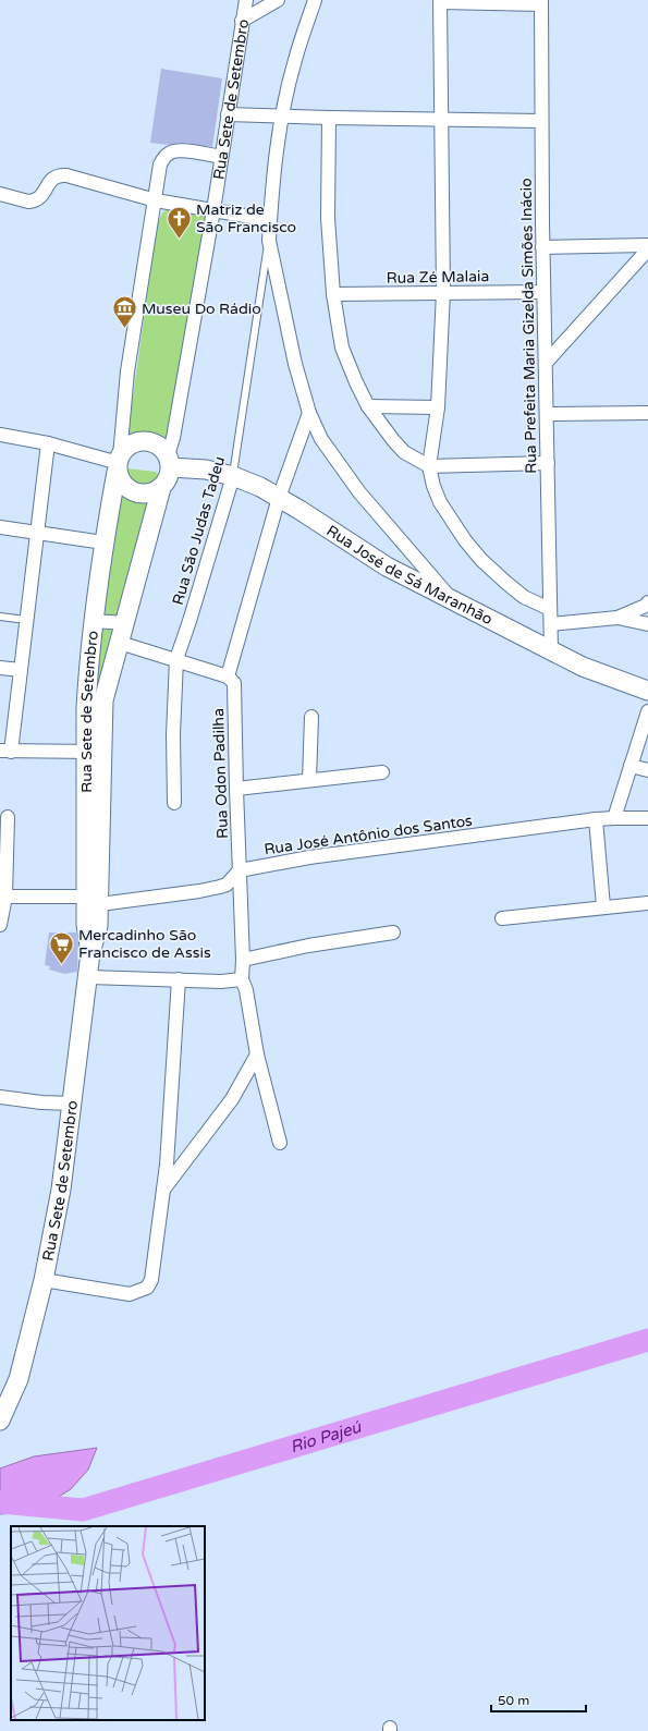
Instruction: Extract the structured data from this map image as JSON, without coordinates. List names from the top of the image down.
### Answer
{
  "streets": {
    "street": [
      "Rua Sete de Setembro",
      "Rua Zé Malaia",
      "Rua Prefeita Maria Gizelda Simões Inácio",
      "Rua São Judas Tadeu",
      "Rua José de Sá Maranhão",
      "Rua Odon Padilha",
      "Rua José Antônio dos Santos"
    ]
  },
  "crossings": [
    ["Rua Sete de Setembro", "Rua José de Sá Maranhão"],
    ["Rua Zé Malaia", "Rua Prefeita Maria Gizelda Simões Inácio"],
    ["Rua Prefeita Maria Gizelda Simões Inácio", "Rua José de Sá Maranhão"],
    ["Rua São Judas Tadeu", "Rua José de Sá Maranhão"],
    ["Rua Odon Padilha", "Rua José Antônio dos Santos"]
  ],
  "water": ["Rio Pajeú"],
  "places": {
    "church": ["Matriz de São Francisco"],
    "museum": ["Museu Do Rádio"],
    "supermarket": ["Mercadinho São Francisco de Assis"]
  },
  "scale_bar": "50 m"
}
